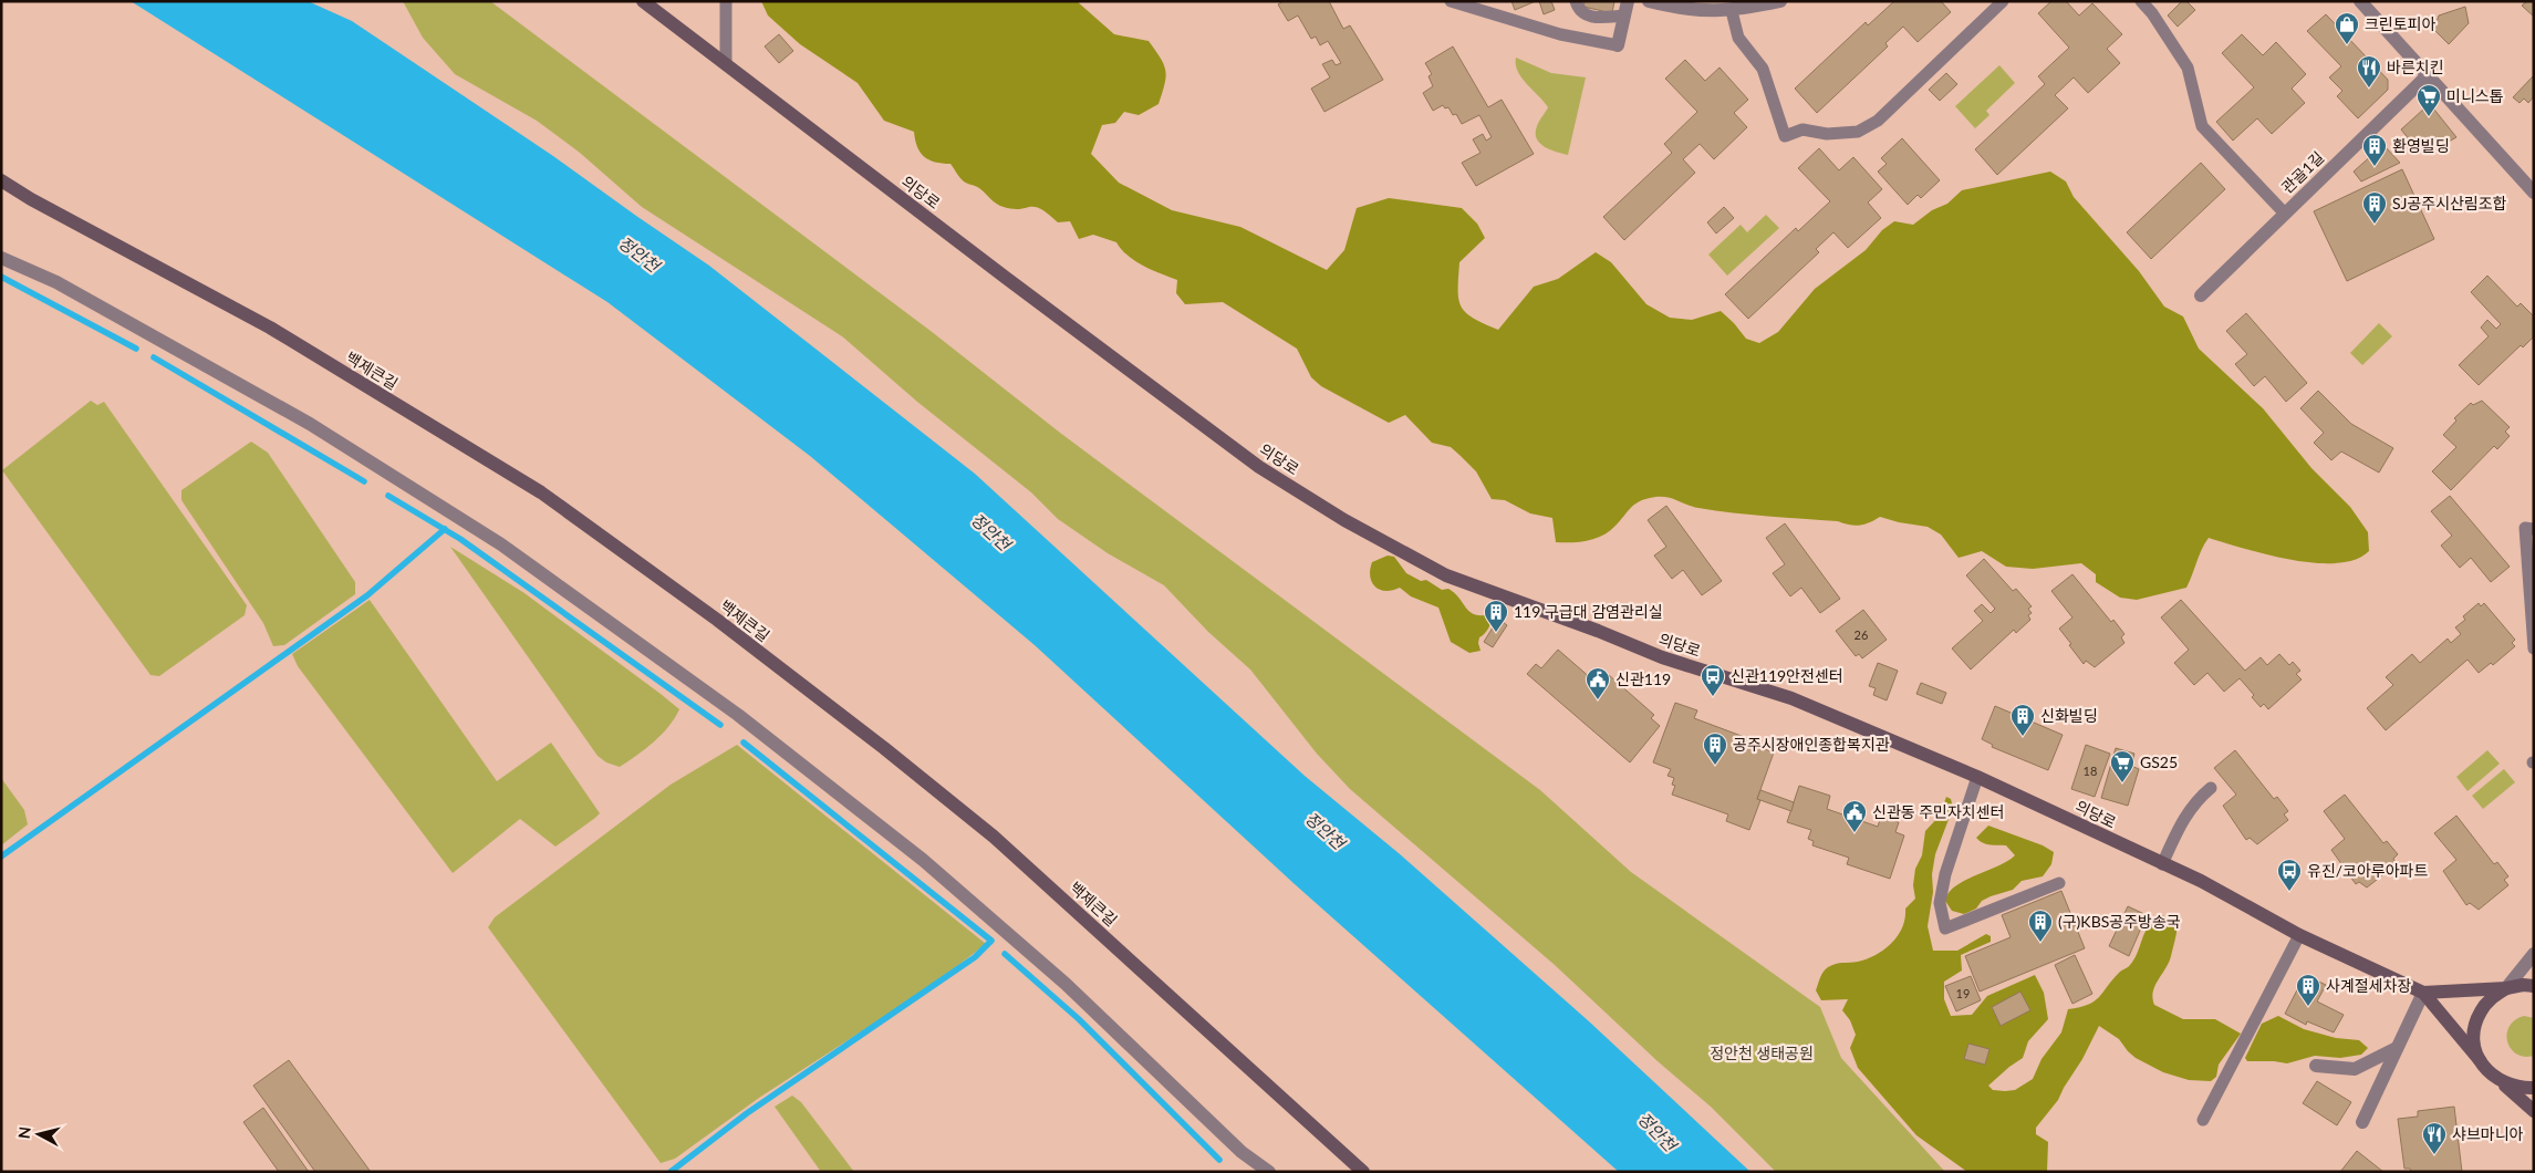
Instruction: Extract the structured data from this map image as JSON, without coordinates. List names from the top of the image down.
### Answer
{
  "streets": {
    "main road": ["의당로", "백제큰길"],
    "street": ["관골1길"]
  },
  "water": ["정안천"],
  "parks": ["정안천 생태공원"],
  "places": {
    "shop": ["크린토피아"],
    "restaurant": ["바른치킨", "샤브마니아"],
    "supermarket": ["미니스톱", "GS25"],
    "building": [
      "환영빌딩",
      "SJ공주시산림조합",
      "119 구급대 감염관리실",
      "신화빌딩",
      "공주시장애인종합복지관",
      "(구)KBS공주방송국",
      "사계절세차장"
    ],
    "bus stop": ["신관119안전센터", "유진/코아루아파트"],
    "public building": ["신관119", "신관동 주민자치센터"]
  },
  "house_numbers": ["26", "18", "19"],
  "north": "left"
}
